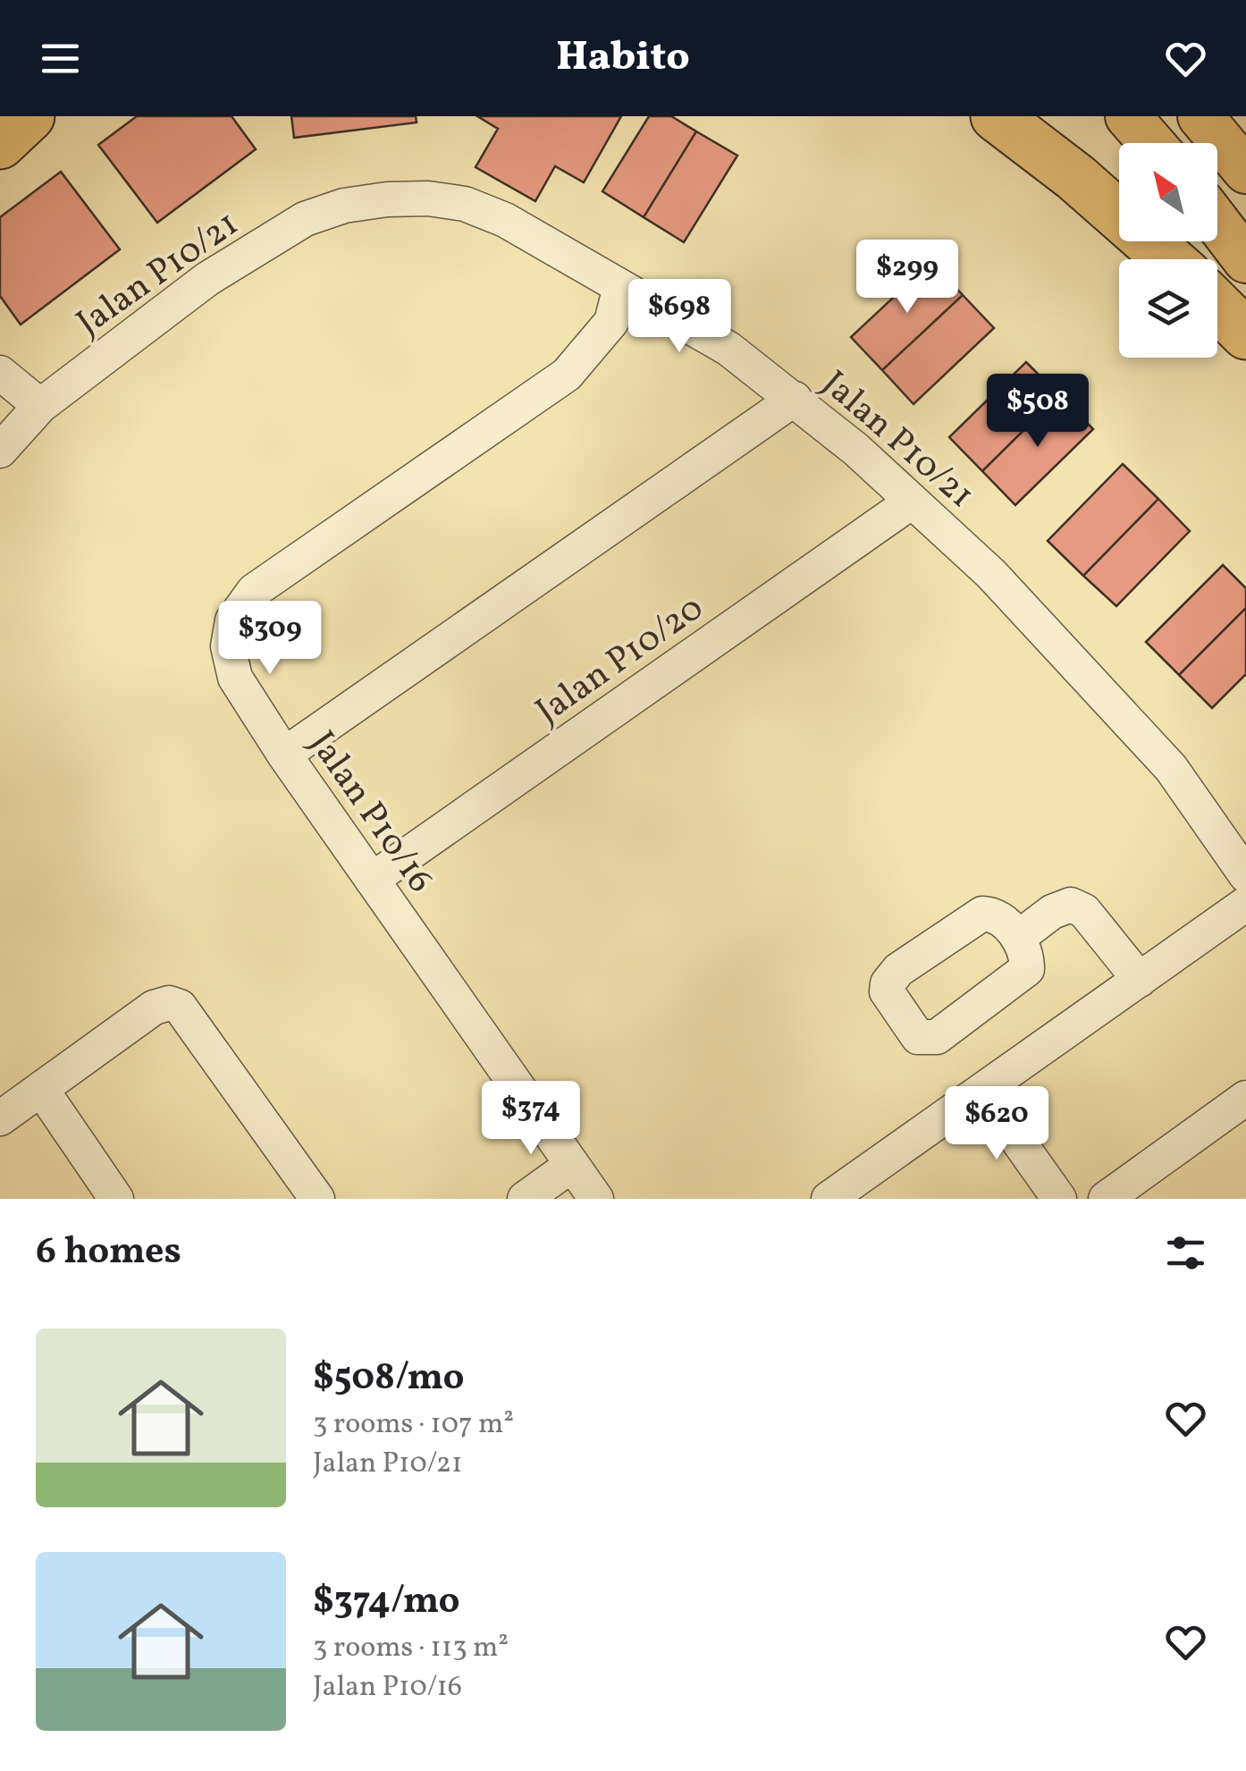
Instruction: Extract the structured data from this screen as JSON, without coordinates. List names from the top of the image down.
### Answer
{
  "streets": {
    "street": ["Jalan P10/21", "Jalan P10/20", "Jalan P10/16"]
  },
  "crossings": [
    ["Jalan P10/21", "Jalan P10/20"],
    ["Jalan P10/21", "Jalan P10/16"],
    ["Jalan P10/20", "Jalan P10/16"]
  ],
  "north": "top left",
  "page": {
    "header": "Habito",
    "price": [
      "$299",
      "$698",
      "$508",
      "$309",
      "$374",
      "$620"
    ],
    "heading": "6 homes",
    "list": [
      {
        "name": "$508/mo",
        "note": "3 rooms · 107 m² · Jalan P10/21"
      },
      {
        "name": "$374/mo",
        "note": "3 rooms · 113 m² · Jalan P10/16"
      }
    ]
  }
}
